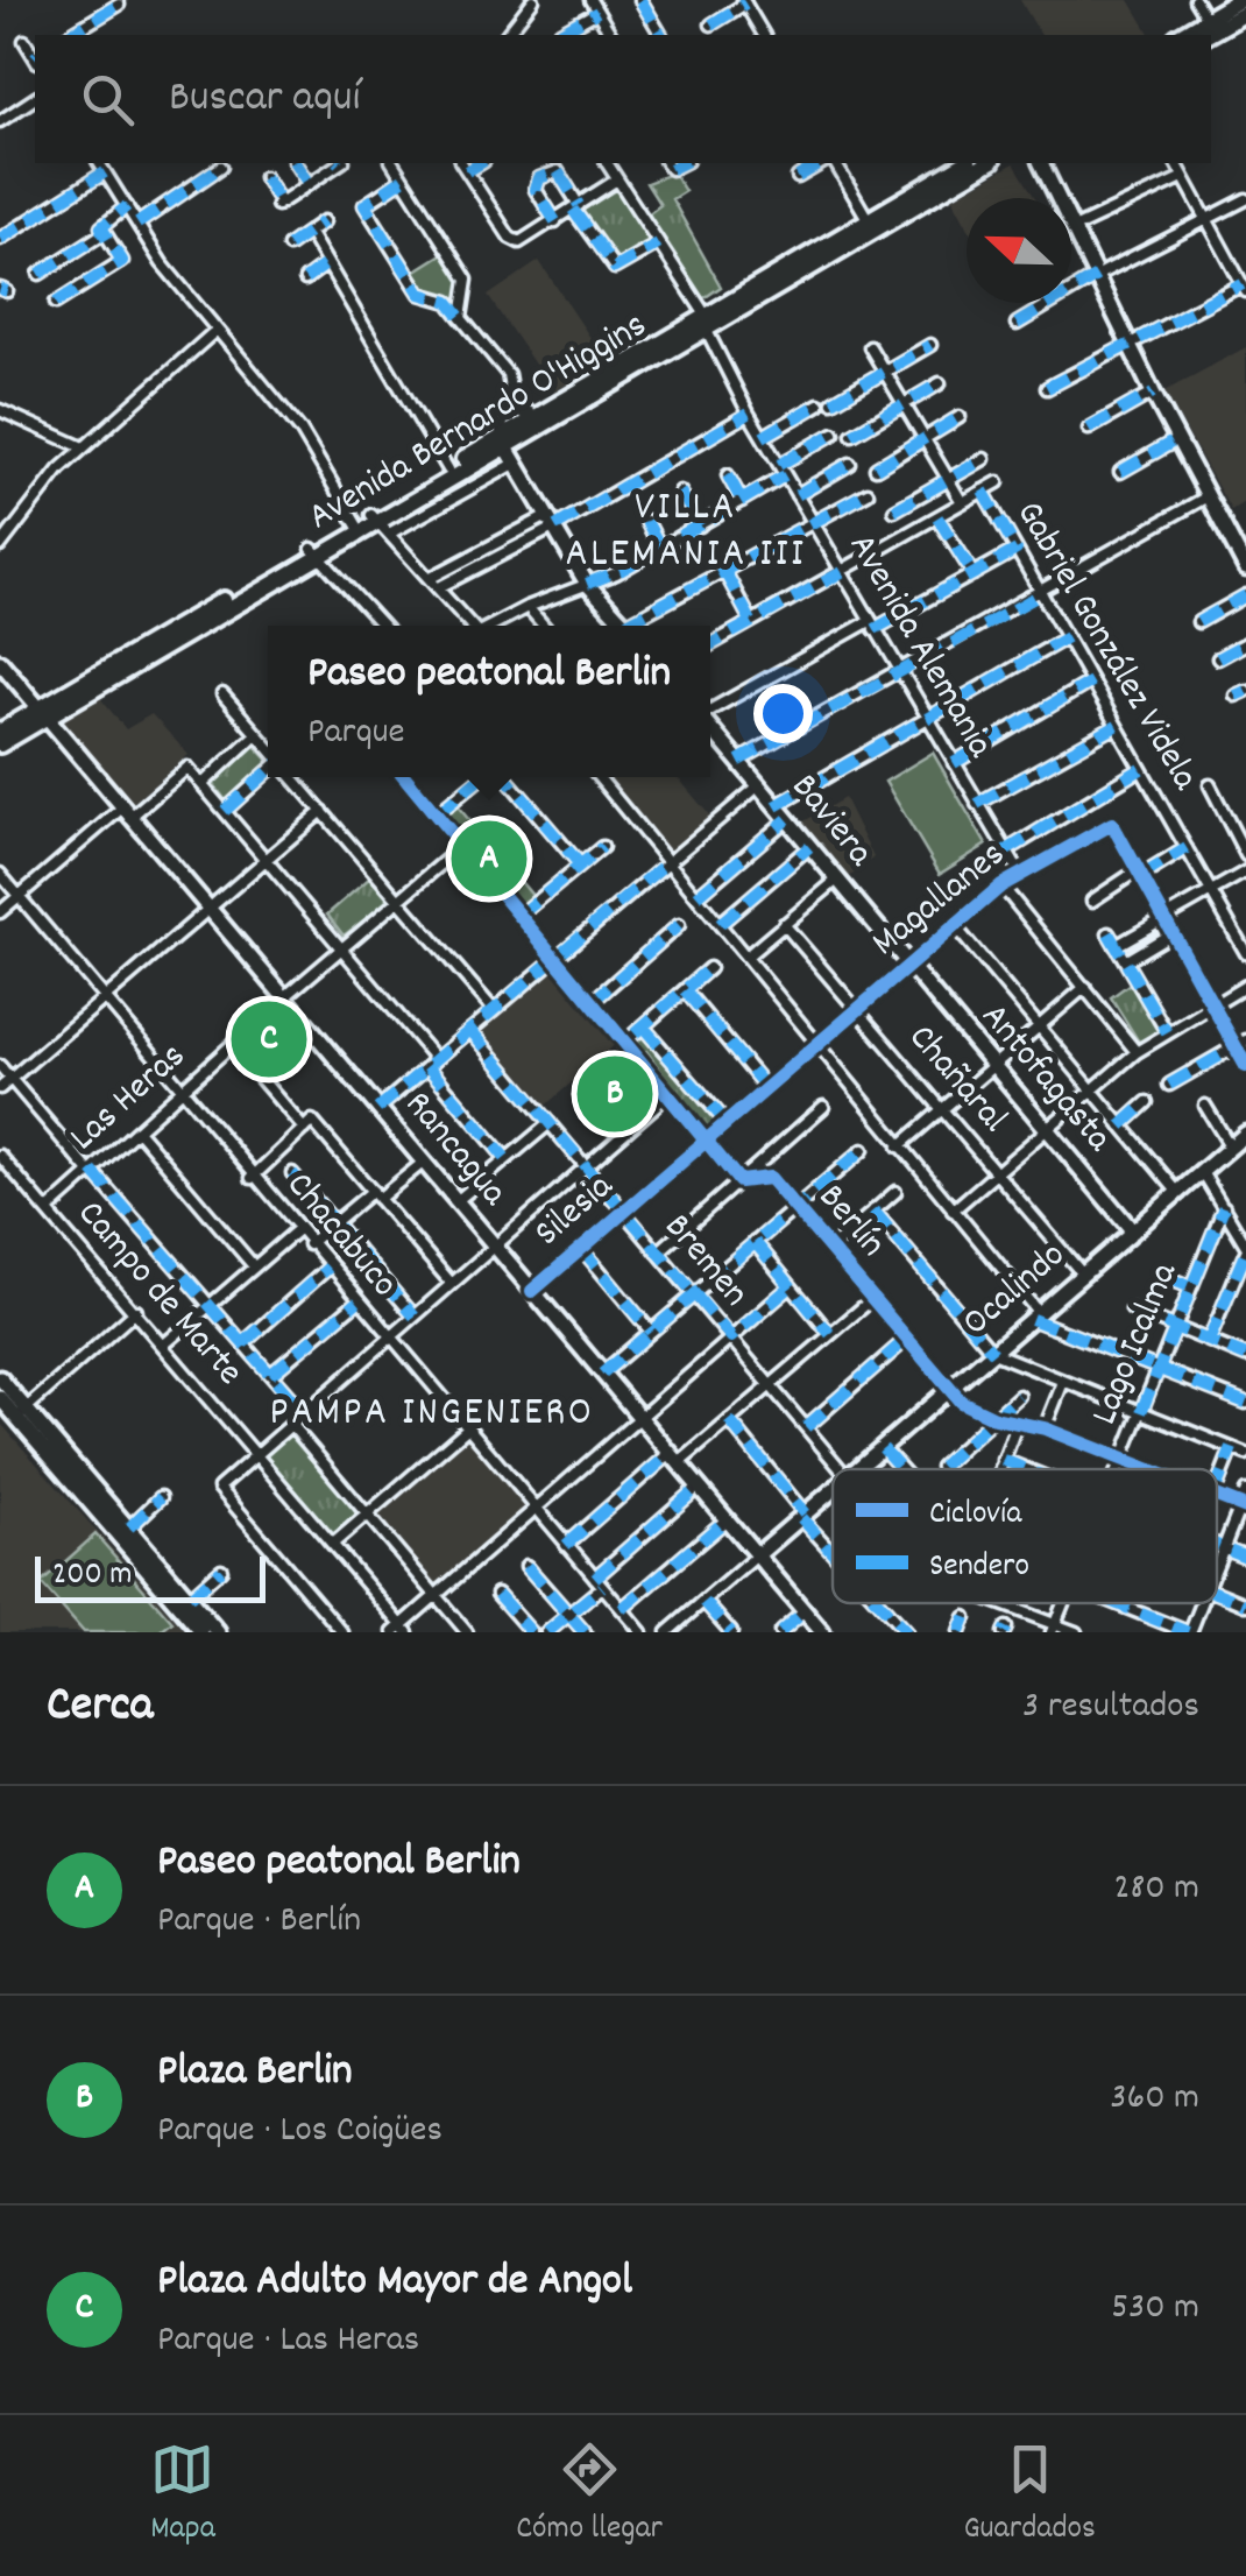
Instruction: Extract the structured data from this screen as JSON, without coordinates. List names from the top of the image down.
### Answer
{
  "streets": {
    "main road": ["Avenida Bernardo O'Higgins"],
    "street": [
      "Avenida Alemania",
      "Gabriel González Videla",
      "Baviera",
      "Magallanes",
      "Antofagasta",
      "Chañaral",
      "Las Heras",
      "Rancagua",
      "Silesia",
      "Berlín",
      "Chacabuco",
      "Bremen",
      "Ocalindo",
      "Campo de Marte",
      "Lago Icalma"
    ]
  },
  "crossings": [
    ["Avenida Bernardo O'Higgins", "Avenida Alemania"],
    ["Avenida Bernardo O'Higgins", "Rancagua"],
    ["Avenida Alemania", "Magallanes"],
    ["Baviera", "Magallanes"],
    ["Baviera", "Antofagasta"],
    ["Magallanes", "Antofagasta"],
    ["Magallanes", "Chañaral"],
    ["Magallanes", "Silesia"],
    ["Antofagasta", "Ocalindo"],
    ["Chañaral", "Ocalindo"],
    ["Las Heras", "Rancagua"],
    ["Las Heras", "Berlín"],
    ["Las Heras", "Chacabuco"],
    ["Las Heras", "Campo de Marte"],
    ["Rancagua", "Silesia"],
    ["Rancagua", "Ocalindo"],
    ["Silesia", "Berlín"],
    ["Silesia", "Bremen"],
    ["Berlín", "Ocalindo"],
    ["Berlín", "Lago Icalma"]
  ],
  "districts": ["VILLA ALEMANIA III", "PAMPA INGENIERO"],
  "legend": ["Ciclovía", "Sendero"],
  "scale_bar": "200 m",
  "north": "left",
  "page": {
    "search": "Buscar aquí",
    "popup": ["Paseo peatonal Berlin", "Parque"],
    "pins": ["A", "C", "B"],
    "scale": "200 m",
    "heading": ["Cerca", "3 resultados"],
    "list": [
      {
        "mark": "A",
        "name": "Paseo peatonal Berlin",
        "note": "Parque · Berlín",
        "value": "280 m"
      },
      {
        "mark": "B",
        "name": "Plaza Berlin",
        "note": "Parque · Los Coigües",
        "value": "360 m"
      },
      {
        "mark": "C",
        "name": "Plaza Adulto Mayor de Angol",
        "note": "Parque · Las Heras",
        "value": "530 m"
      }
    ],
    "nav": ["Mapa", "Cómo llegar", "Guardados"]
  }
}
